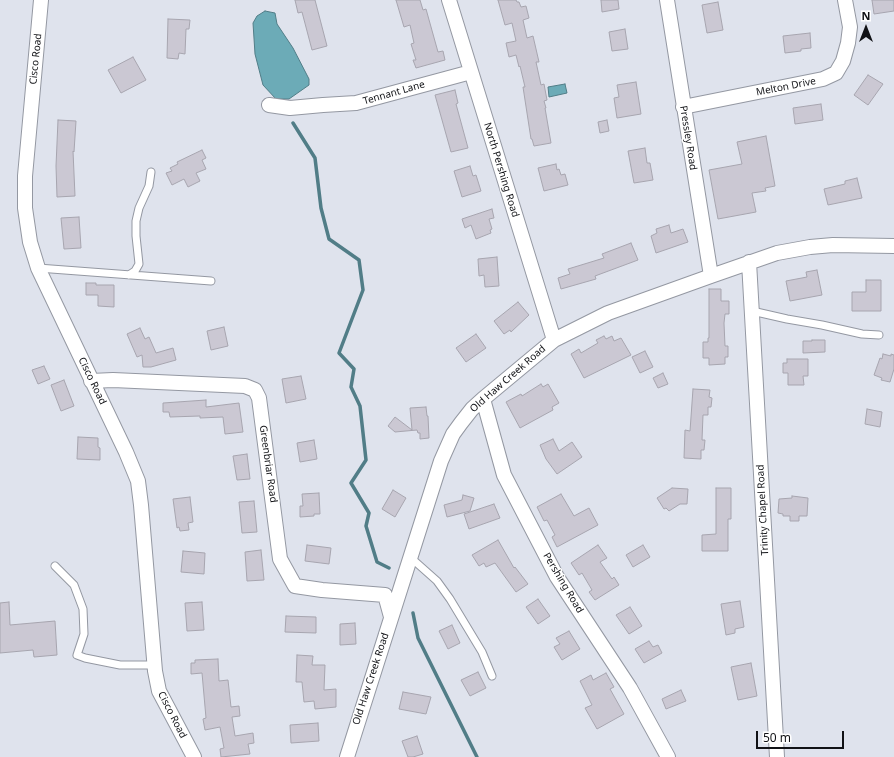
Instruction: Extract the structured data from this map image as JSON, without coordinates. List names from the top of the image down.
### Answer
{
  "streets": {
    "street": [
      "Cisco Road",
      "Melton Drive",
      "Tennant Lane",
      "Pressley Road",
      "North Pershing Road",
      "Old Haw Creek Road",
      "Greenbriar Road",
      "Trinity Chapel Road",
      "Pershing Road"
    ]
  },
  "crossings": [
    ["Cisco Road", "Greenbriar Road"],
    ["Melton Drive", "Pressley Road"],
    ["Tennant Lane", "North Pershing Road"],
    ["Pressley Road", "Old Haw Creek Road"],
    ["North Pershing Road", "Old Haw Creek Road"],
    ["Old Haw Creek Road", "Greenbriar Road"],
    ["Old Haw Creek Road", "Trinity Chapel Road"],
    ["Old Haw Creek Road", "Pershing Road"]
  ],
  "scale_bar": "50 m",
  "north": "top"
}
